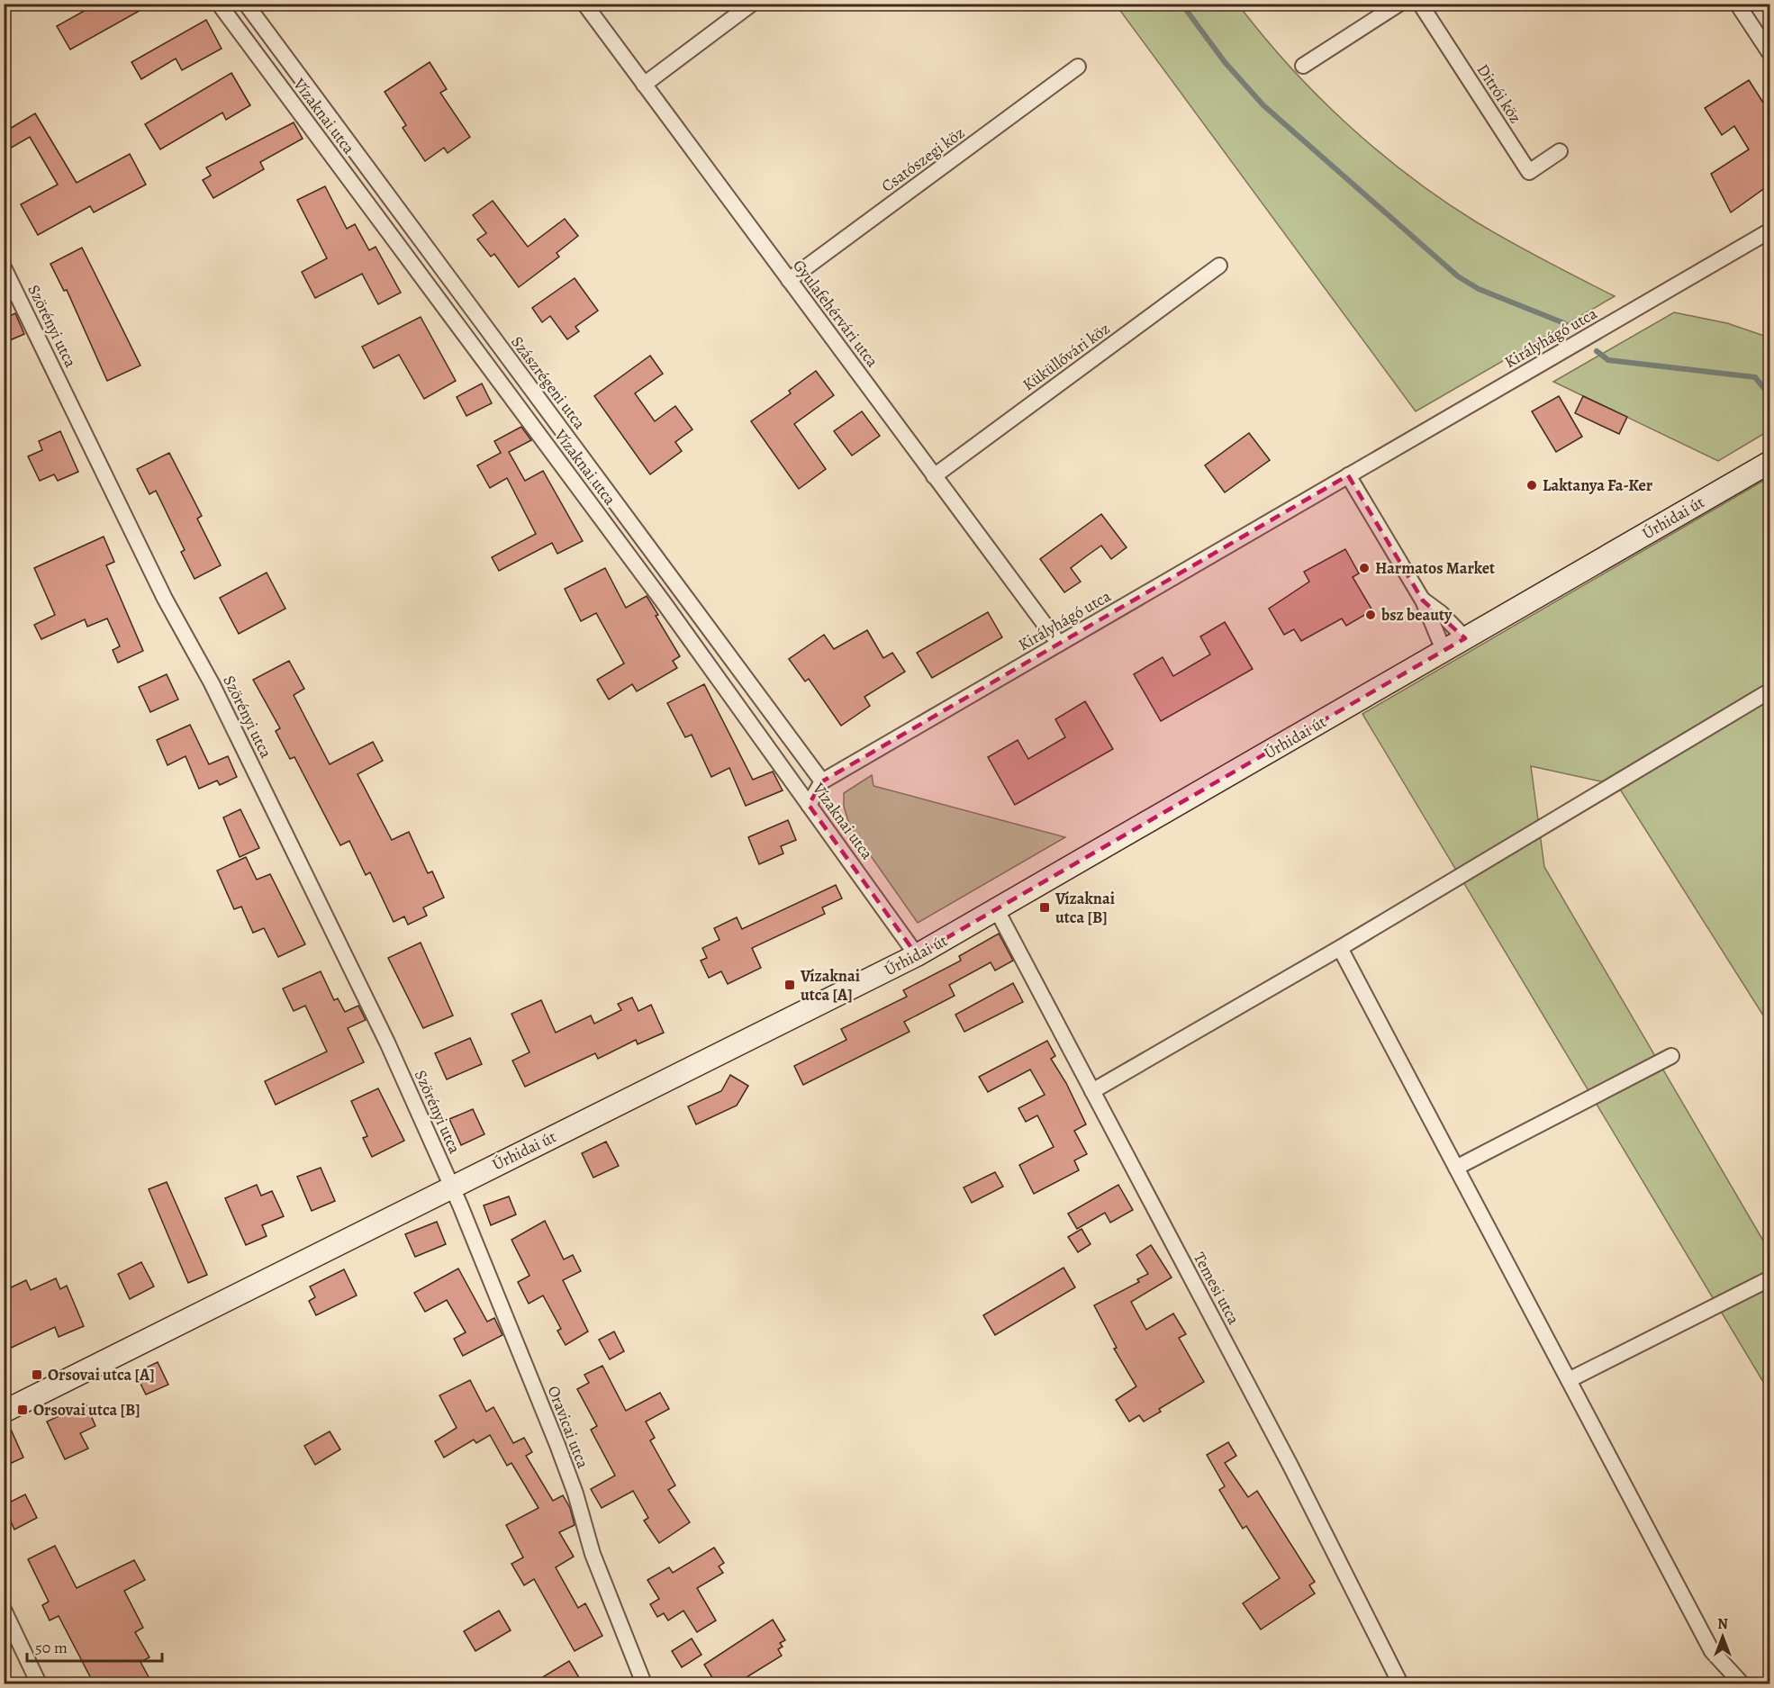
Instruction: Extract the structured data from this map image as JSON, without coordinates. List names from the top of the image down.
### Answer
{
  "streets": {
    "main road": ["Úrhidai út"],
    "street": [
      "Ditrói köz",
      "Vízaknai utca",
      "Csatószegi köz",
      "Gyulafehérvári utca",
      "Szörényi utca",
      "Királyhágó utca",
      "Küküllővári köz",
      "Szászrégeni utca",
      "Temesi utca",
      "Oravicai utca"
    ]
  },
  "crossings": [
    ["Vízaknai utca", "Királyhágó utca"],
    ["Vízaknai utca", "Úrhidai út"],
    ["Csatószegi köz", "Gyulafehérvári utca"],
    ["Gyulafehérvári utca", "Királyhágó utca"],
    ["Gyulafehérvári utca", "Küküllővári köz"],
    ["Szörényi utca", "Úrhidai út"],
    ["Szörényi utca", "Oravicai utca"],
    ["Királyhágó utca", "Szászrégeni utca"],
    ["Úrhidai út", "Temesi utca"],
    ["Úrhidai út", "Oravicai utca"]
  ],
  "places": {
    "other": ["Laktanya Fa-Ker", "Harmatos Market", "bsz beauty"],
    "transit": [
      "Vízaknai utca [B]",
      "Vízaknai utca [A]",
      "Orsovai utca [A]",
      "Orsovai utca [B]"
    ]
  },
  "scale_bar": "50 m",
  "north": "top"
}
